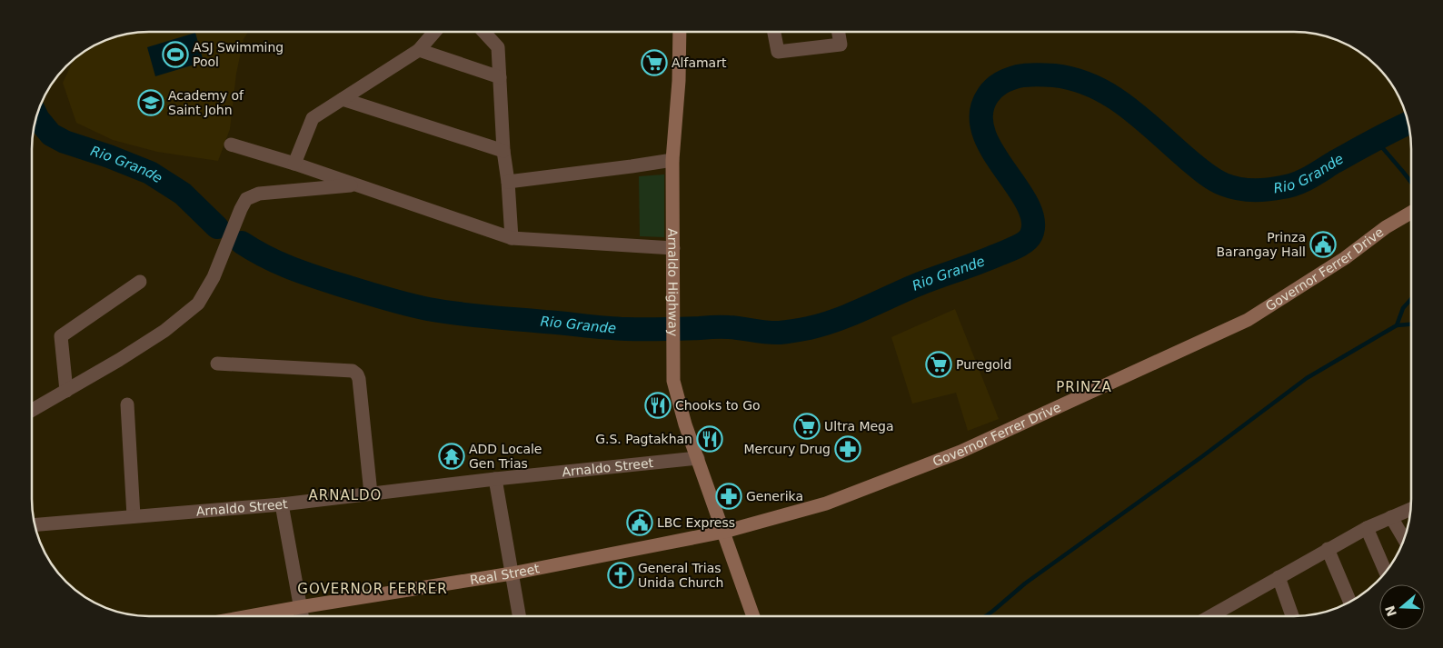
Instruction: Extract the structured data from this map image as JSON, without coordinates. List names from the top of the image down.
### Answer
{
  "streets": {
    "main road": ["Governor Ferrer Drive", "Arnaldo Highway", "Real Street"],
    "street": ["Arnaldo Street"]
  },
  "crossings": [
    ["Governor Ferrer Drive", "Arnaldo Highway"],
    ["Governor Ferrer Drive", "Real Street"],
    ["Arnaldo Highway", "Arnaldo Street"],
    ["Arnaldo Highway", "Real Street"]
  ],
  "districts": ["PRINZA", "ARNALDO", "GOVERNOR FERRER"],
  "water": ["Rio Grande"],
  "places": {
    "sports": ["ASJ Swimming Pool"],
    "supermarket": ["Alfamart", "Puregold", "Ultra Mega"],
    "school or university": ["Academy of Saint John"],
    "public building": ["Prinza Barangay Hall", "LBC Express"],
    "restaurant": ["Chooks to Go", "G.S. Pagtakhan"],
    "pharmacy": ["Mercury Drug", "Generika"],
    "temple": ["ADD Locale Gen Trias"],
    "church": ["General Trias Unida Church"]
  },
  "north": "left"
}
